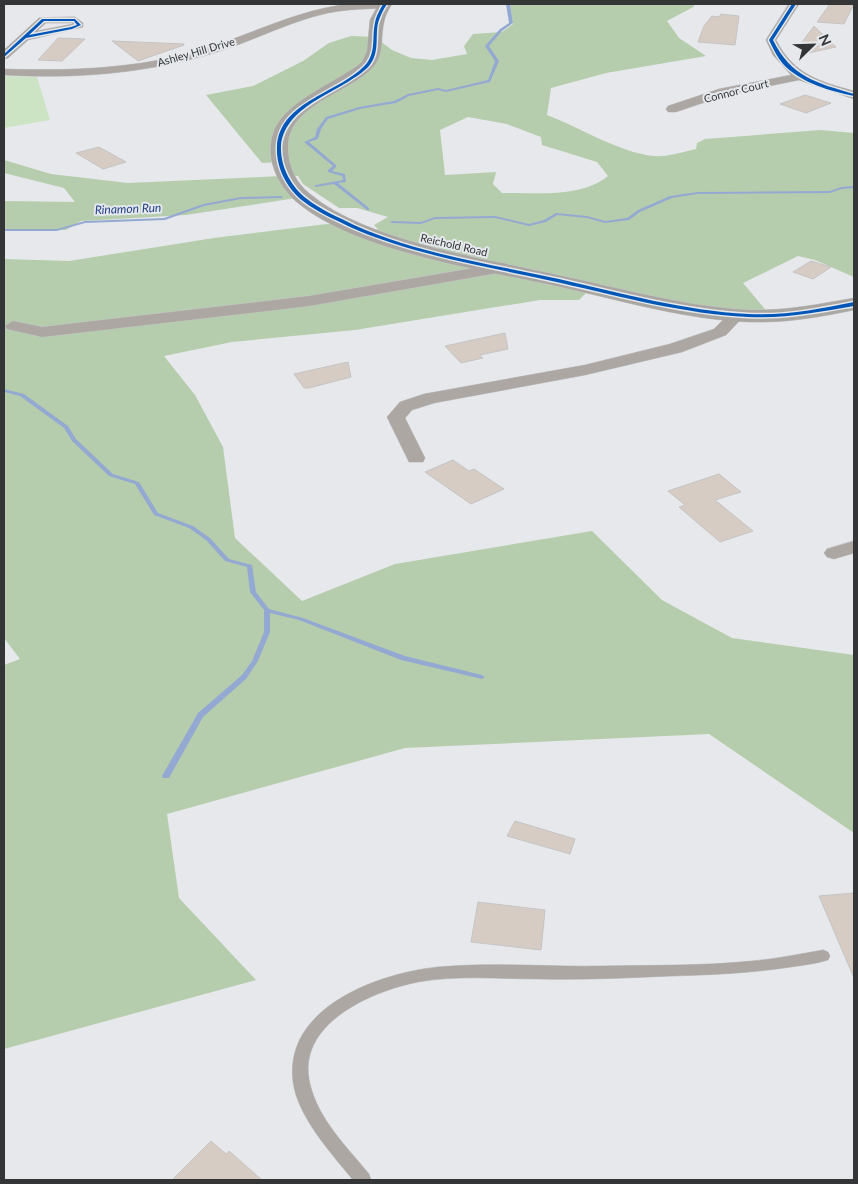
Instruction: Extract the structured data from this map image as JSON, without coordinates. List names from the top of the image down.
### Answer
{
  "streets": {
    "street": ["Ashley Hill Drive", "Connor Court", "Reichold Road"]
  },
  "crossings": [
    ["Ashley Hill Drive", "Reichold Road"]
  ],
  "water": ["Rinamon Run"],
  "north": "top right"
}
